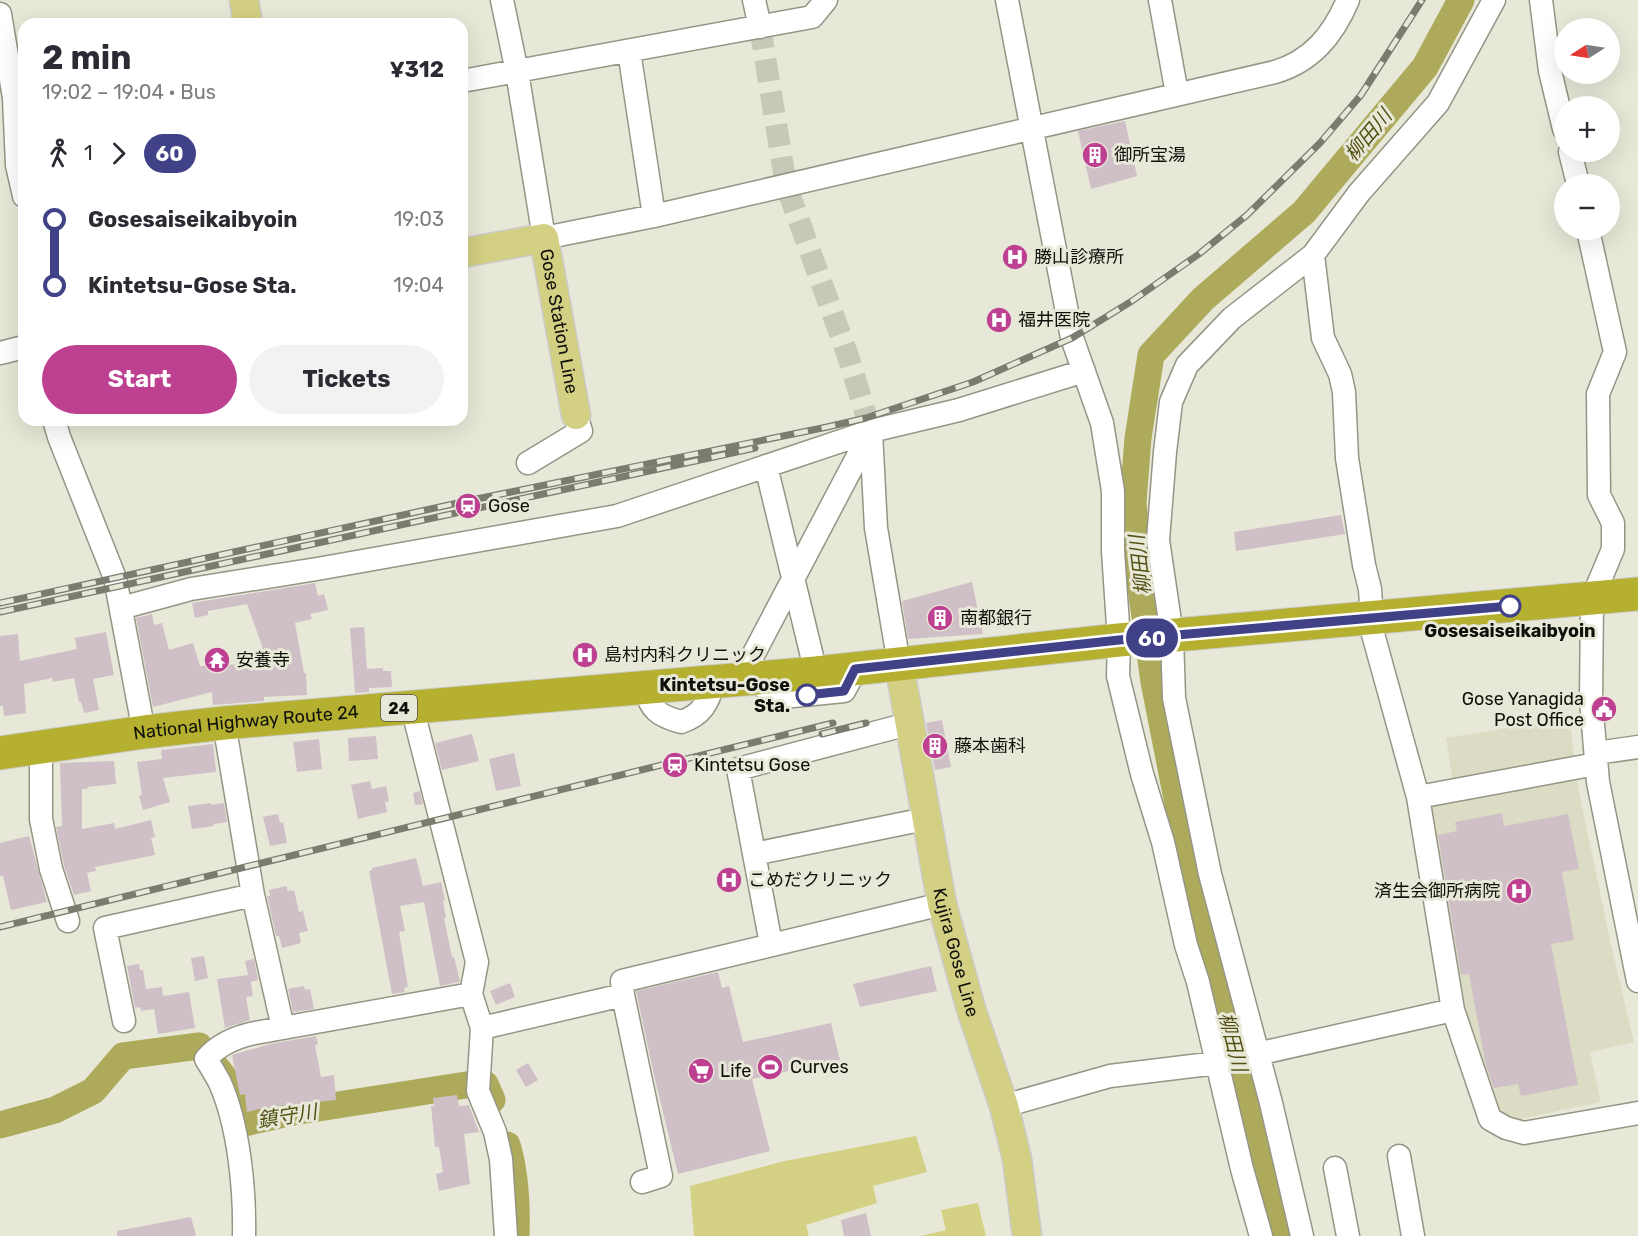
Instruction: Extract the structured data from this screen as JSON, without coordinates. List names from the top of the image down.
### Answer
{
  "streets": {
    "highway": ["24", "National Highway Route 24"],
    "main road": ["Gose Station Line", "Kujira Gose Line"]
  },
  "crossings": [
    ["National Highway Route 24", "Kujira Gose Line"]
  ],
  "water": ["柳田川", "鎮守川"],
  "places": {
    "building": ["御所宝湯", "南都銀行", "藤本歯科"],
    "hospital": [
      "勝山診療所",
      "福井医院",
      "島村内科クリニック",
      "こめだクリニック",
      "済生会御所病院"
    ],
    "station": ["Gose", "Kintetsu Gose"],
    "other": ["Gosesaiseikaibyoin", "Kintetsu-Gose Sta."],
    "temple": ["安養寺"],
    "public building": ["Gose Yanagida Post Office"],
    "sports": ["Curves"],
    "supermarket": ["Life"]
  },
  "lines": ["bus line 60"],
  "north": "left",
  "page": {
    "on_map": "60",
    "map_buttons": ["+", "−"],
    "heading": ["2 min", "19:02 – 19:04 · Bus", "¥312"],
    "legs": ["1", "60"],
    "list": [
      {
        "name": "Gosesaiseikaibyoin",
        "value": "19:03"
      },
      {
        "name": "Kintetsu-Gose Sta.",
        "value": "19:04"
      }
    ],
    "buttons": ["Start", "Tickets"]
  }
}
